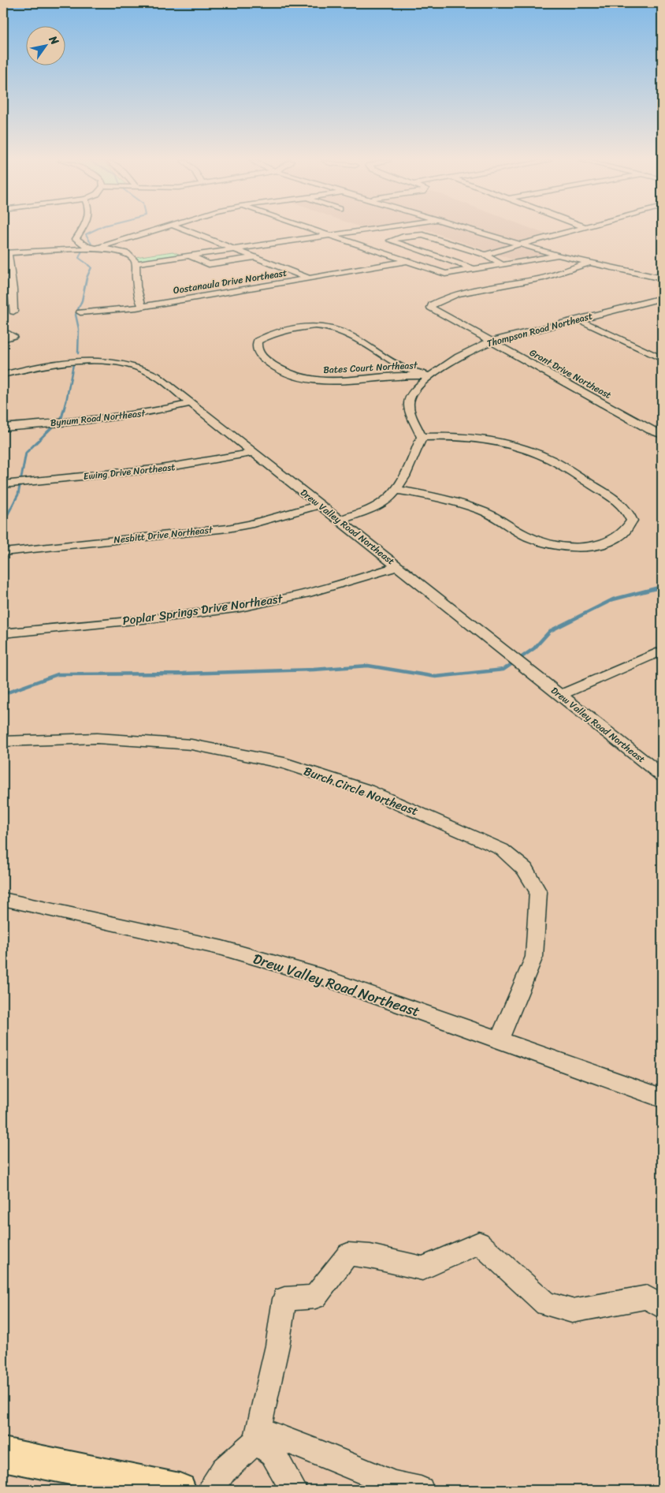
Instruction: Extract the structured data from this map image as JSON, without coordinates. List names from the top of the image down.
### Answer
{
  "streets": {
    "street": [
      "Oostanaula Drive Northeast",
      "Thompson Road Northeast",
      "Bates Court Northeast",
      "Grant Drive Northeast",
      "Bynum Road Northeast",
      "Ewing Drive Northeast",
      "Drew Valley Road Northeast",
      "Nesbitt Drive Northeast",
      "Poplar Springs Drive Northeast",
      "Burch Circle Northeast"
    ]
  },
  "crossings": [
    ["Thompson Road Northeast", "Bates Court Northeast"],
    ["Thompson Road Northeast", "Grant Drive Northeast"],
    ["Bynum Road Northeast", "Drew Valley Road Northeast"],
    ["Ewing Drive Northeast", "Drew Valley Road Northeast"],
    ["Drew Valley Road Northeast", "Nesbitt Drive Northeast"],
    ["Drew Valley Road Northeast", "Poplar Springs Drive Northeast"],
    ["Drew Valley Road Northeast", "Burch Circle Northeast"]
  ],
  "north": "top right"
}
